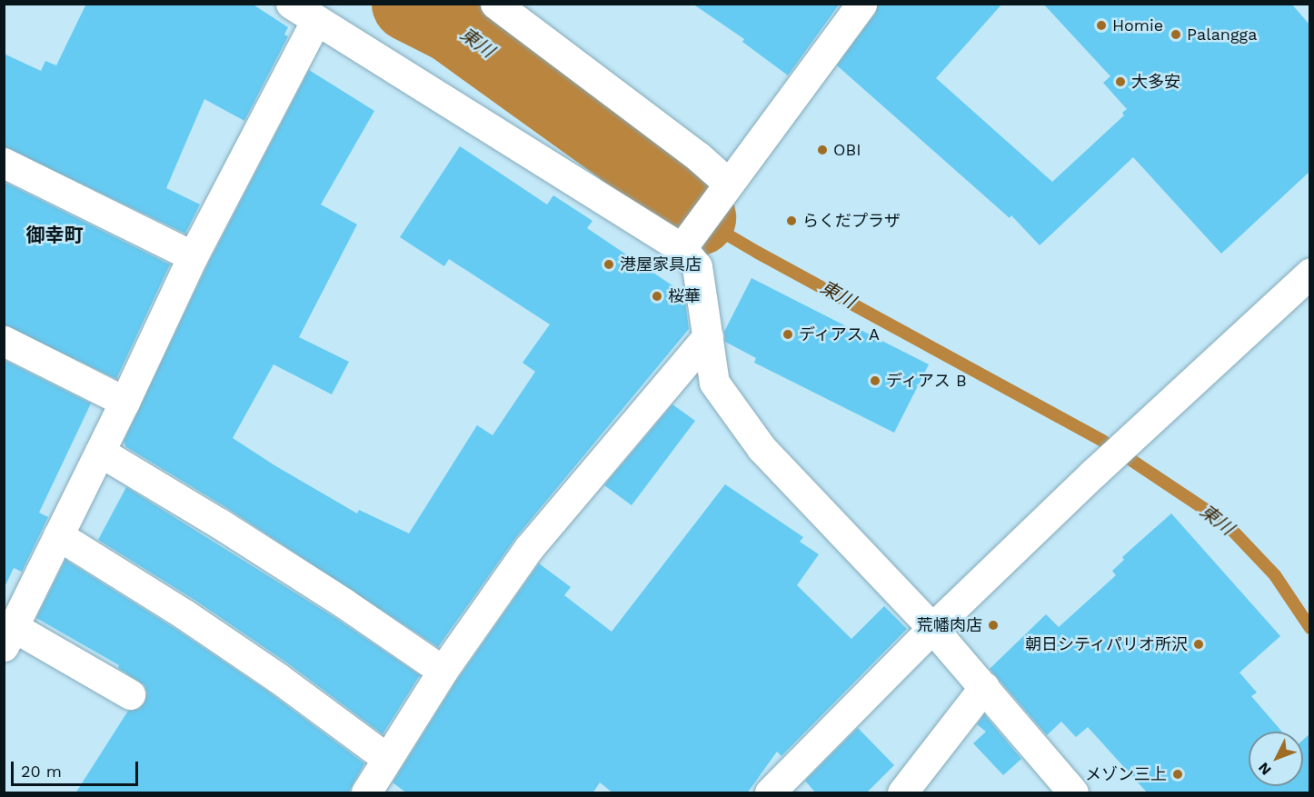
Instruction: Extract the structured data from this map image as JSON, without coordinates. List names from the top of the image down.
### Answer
{
  "districts": ["御幸町"],
  "water": ["東川"],
  "places": [
    "Homie",
    "Palangga",
    "大多安",
    "OBI",
    "らくだプラザ",
    "港屋家具店",
    "桜華",
    "ディアス A",
    "ディアス B",
    "荒幡肉店",
    "朝日シティパリオ所沢",
    "メゾン三上"
  ],
  "scale_bar": "20 m",
  "north": "bottom left"
}
